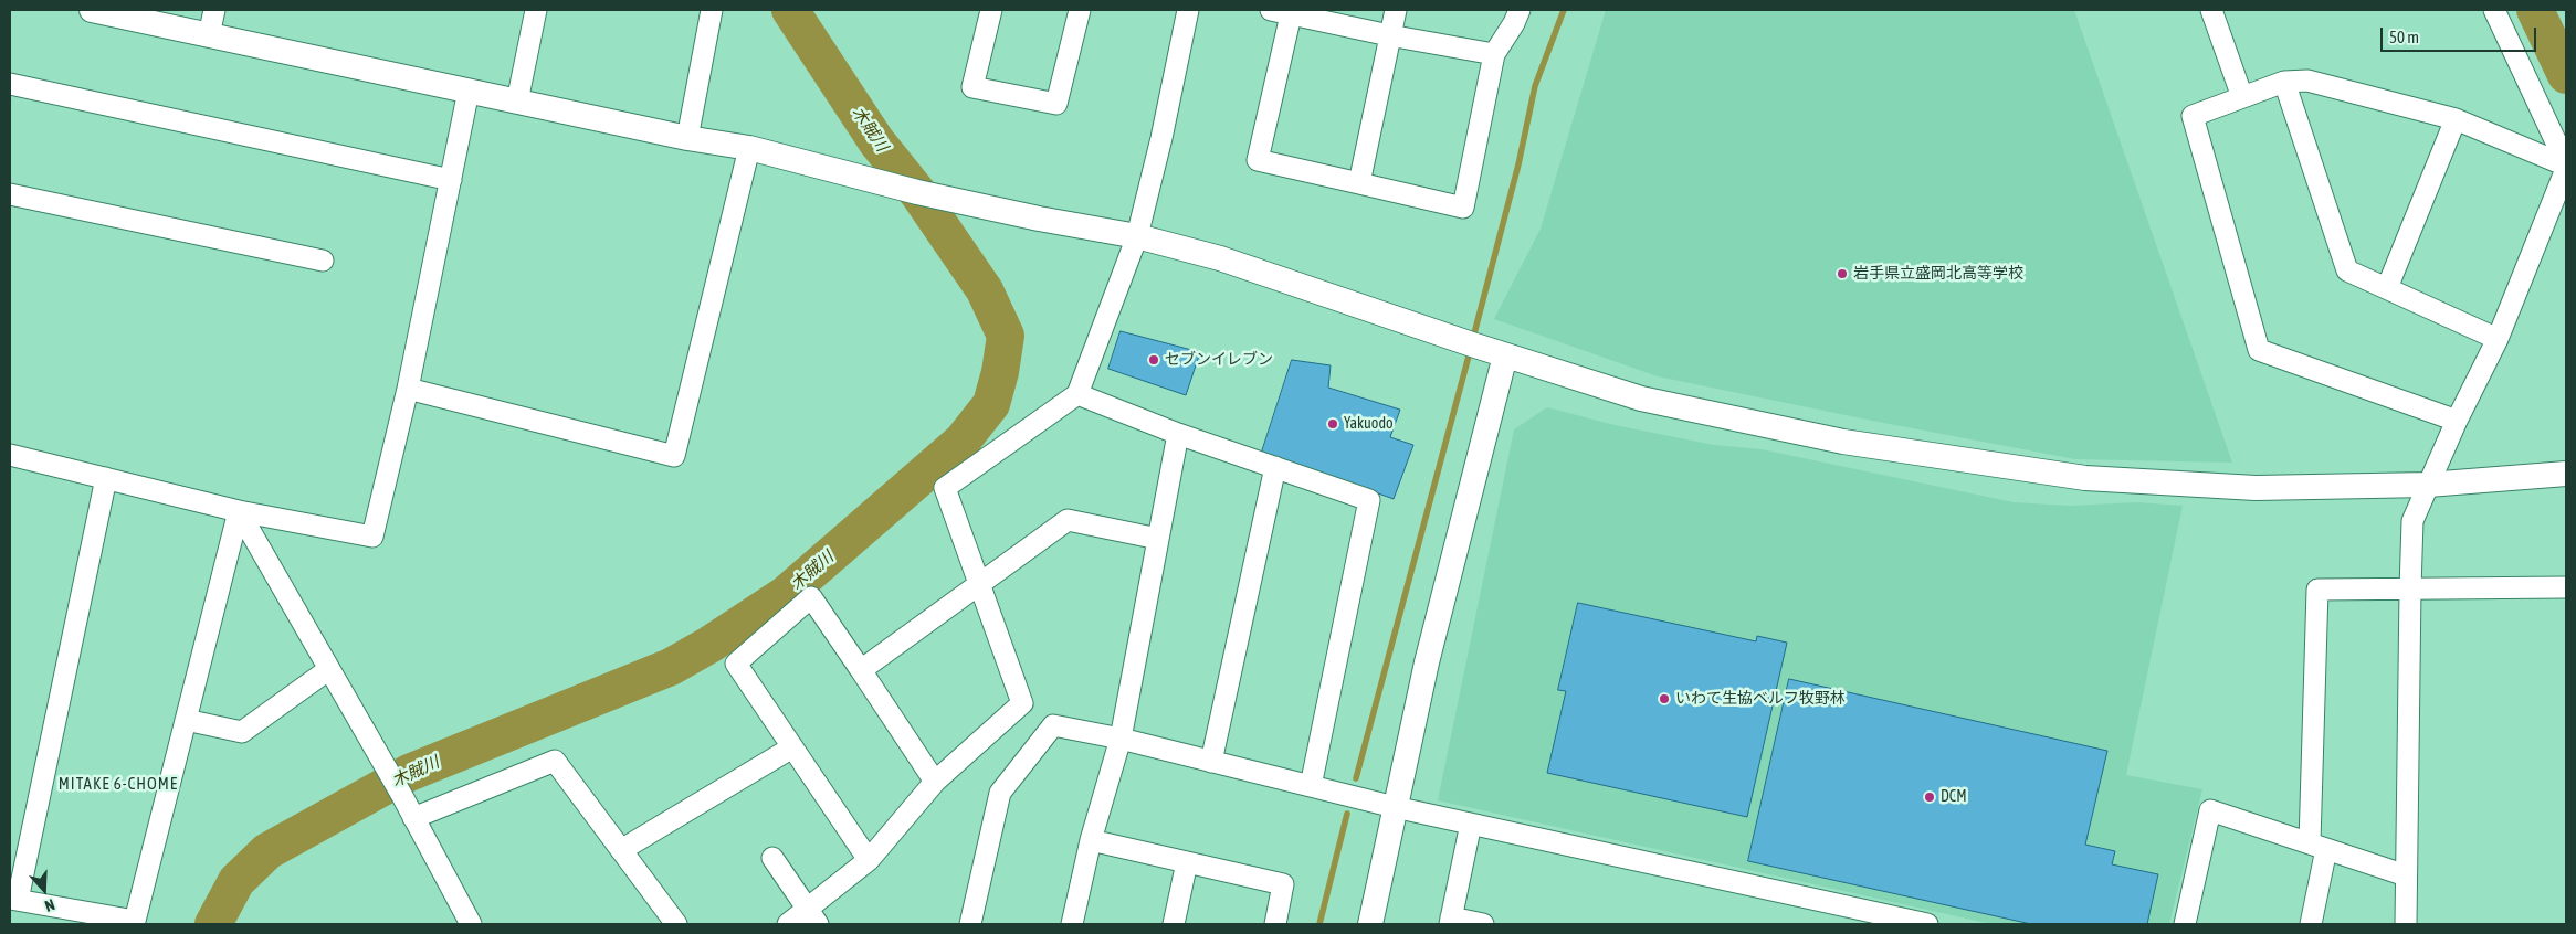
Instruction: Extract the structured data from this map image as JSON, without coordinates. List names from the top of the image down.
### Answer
{
  "districts": ["MITAKE 6-CHOME"],
  "water": ["木賊川"],
  "places": [
    "岩手県立盛岡北高等学校",
    "セブンイレブン",
    "Yakuodo",
    "いわて生協ベルフ牧野林",
    "DCM"
  ],
  "scale_bar": "50 m",
  "north": "bottom"
}
